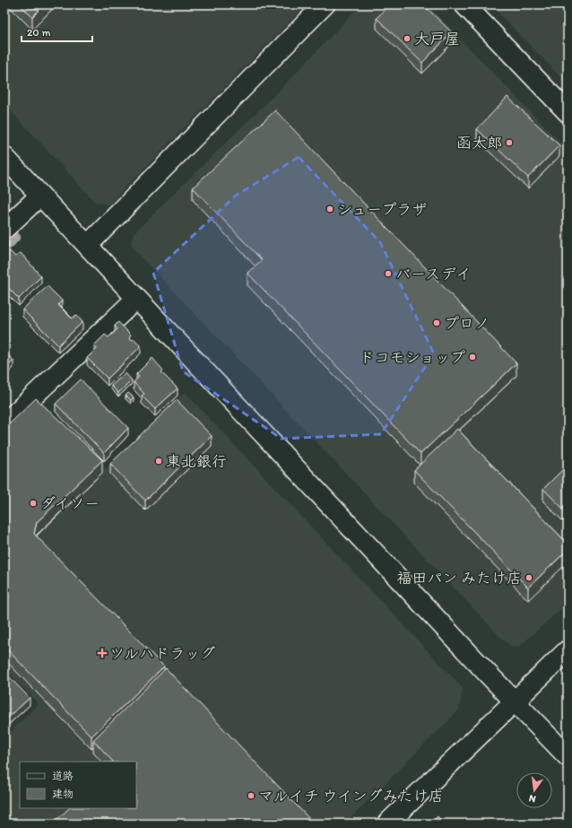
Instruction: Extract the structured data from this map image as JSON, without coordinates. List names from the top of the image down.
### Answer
{
  "places": {
    "other": [
      "大戸屋",
      "函太郎",
      "シュープラザ",
      "バースデイ",
      "プロノ",
      "ドコモショップ",
      "東北銀行",
      "ダイソー",
      "福田パン みたけ店",
      "マルイチ ウイングみたけ店"
    ],
    "health": ["ツルハドラッグ"]
  },
  "legend": ["道路", "建物"],
  "scale_bar": "20 m",
  "north": "bottom"
}
